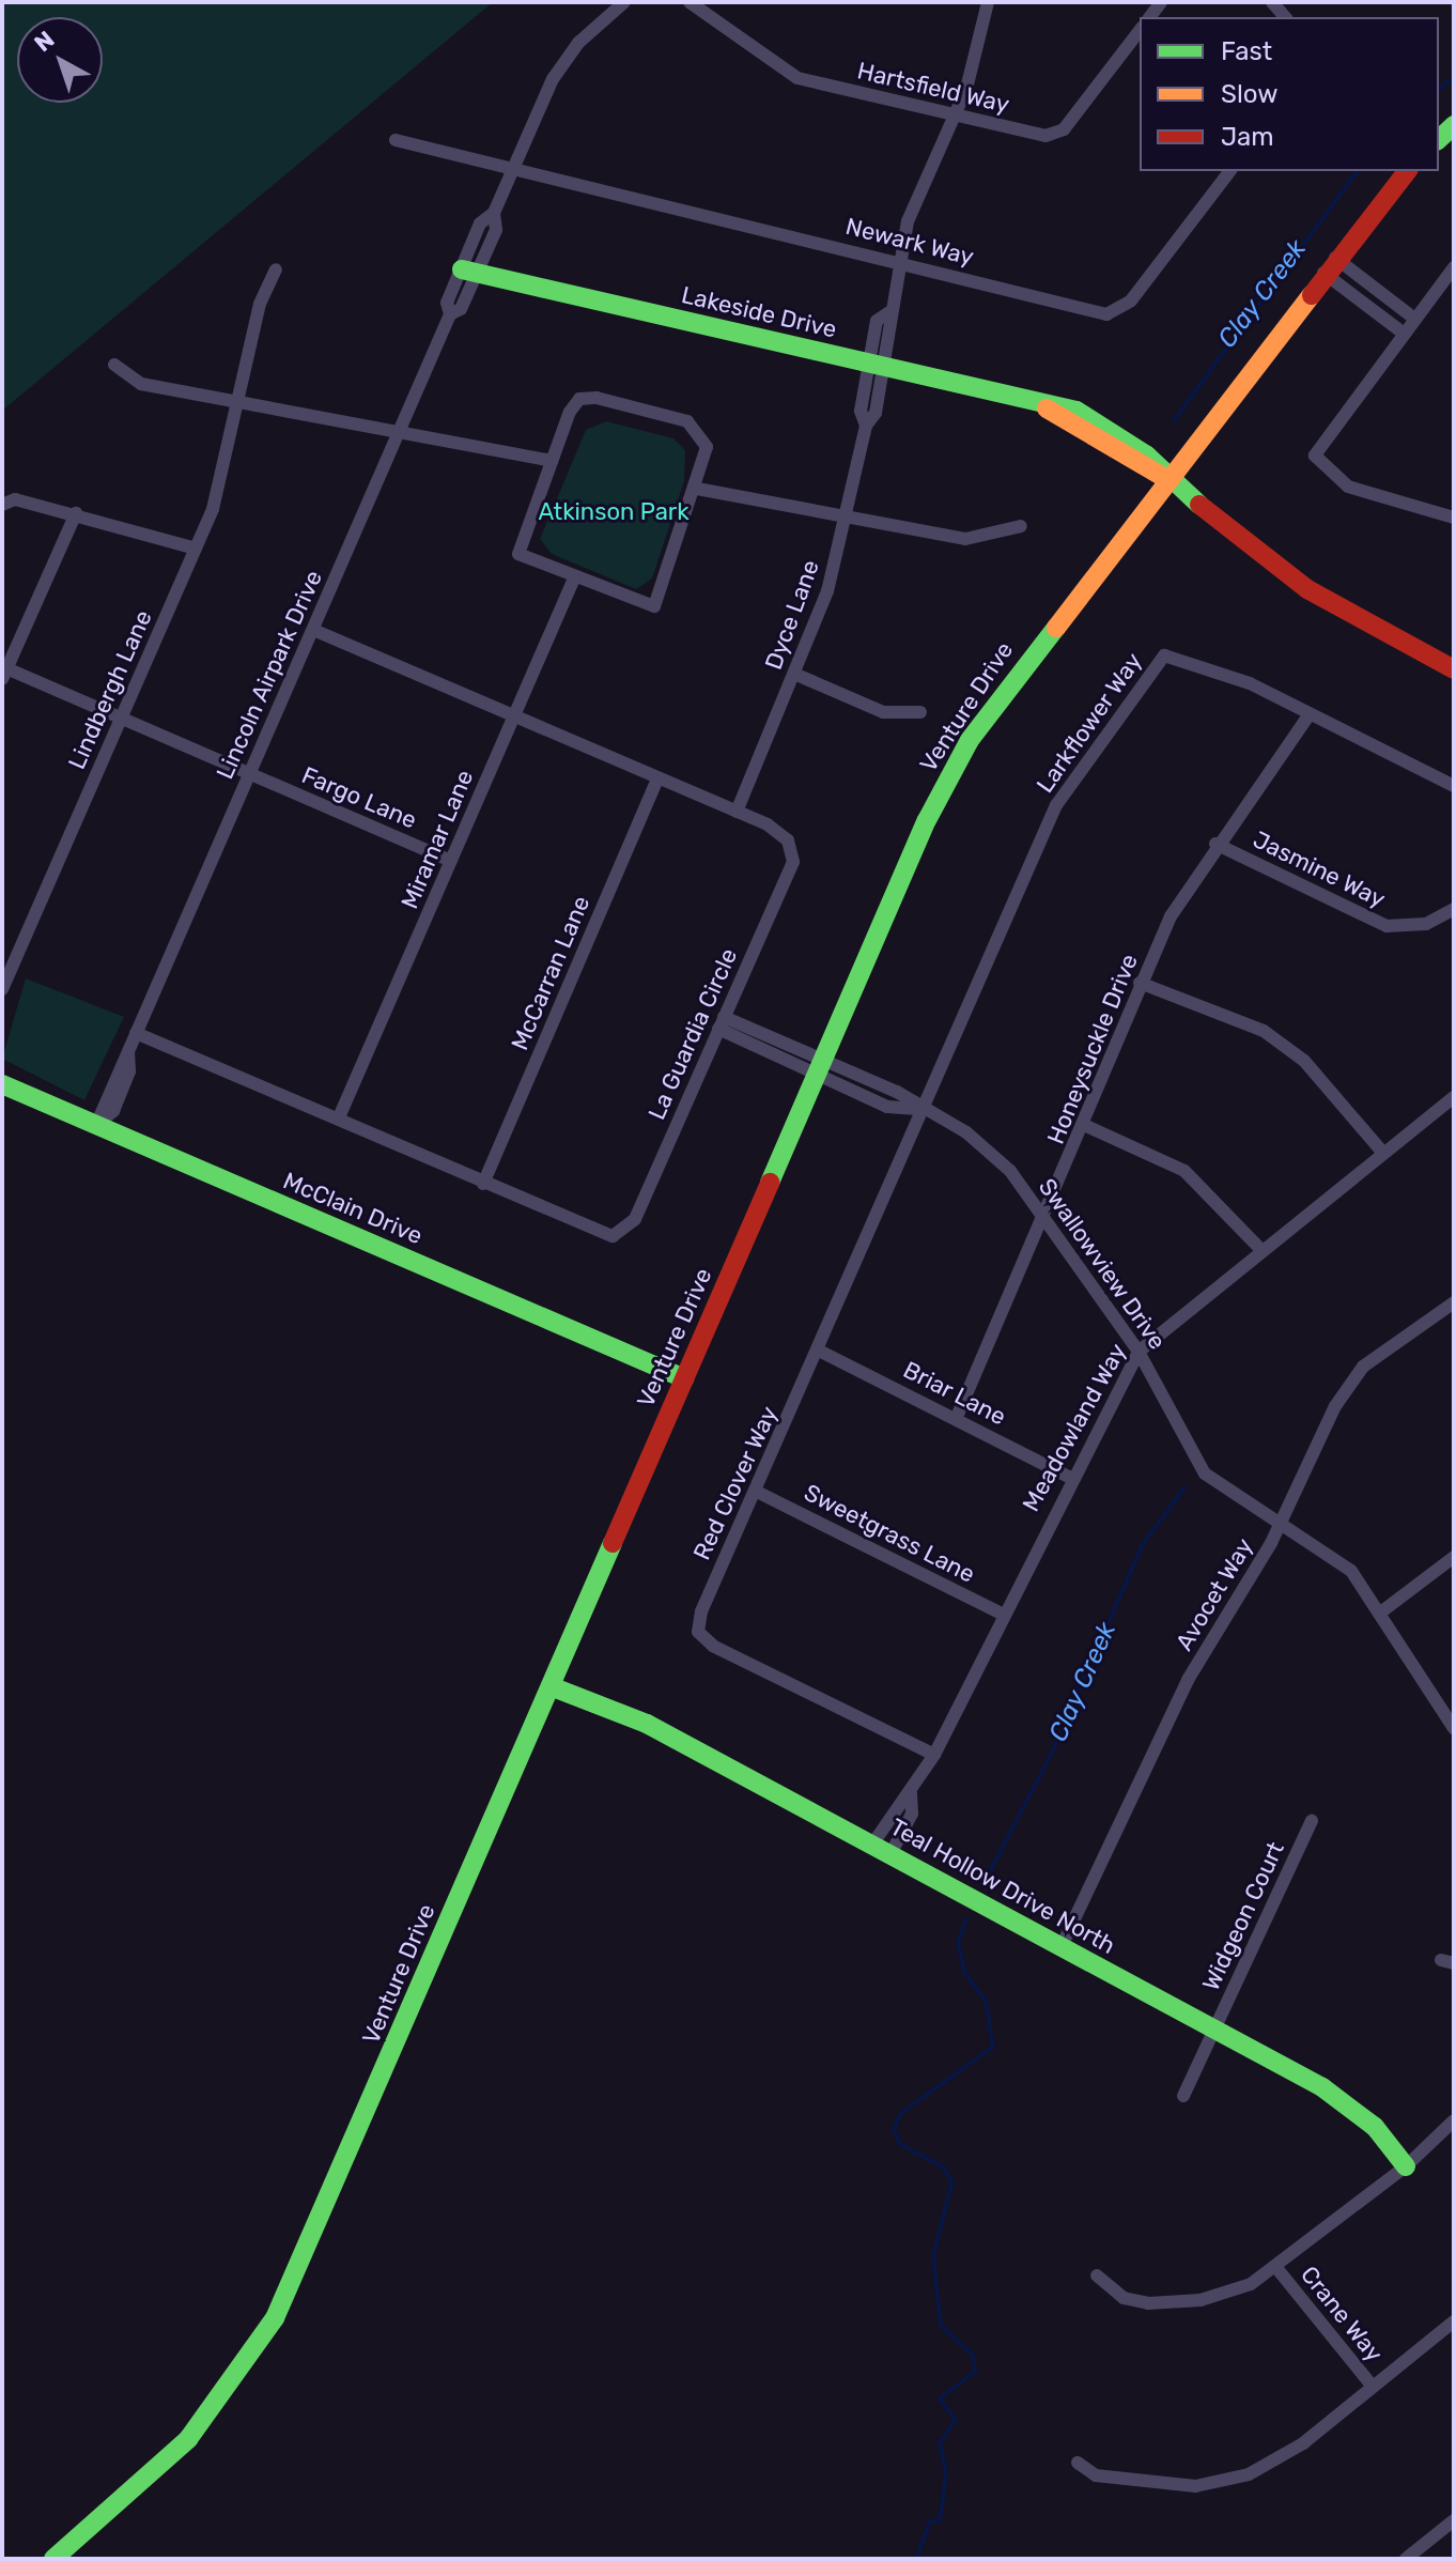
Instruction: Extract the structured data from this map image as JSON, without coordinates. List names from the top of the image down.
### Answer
{
  "streets": {
    "street": [
      "Hartsfield Way",
      "Newark Way",
      "Lakeside Drive",
      "Dyce Lane",
      "Lincoln Airpark Drive",
      "Lindbergh Lane",
      "Venture Drive",
      "Larkflower Way",
      "Fargo Lane",
      "Miramar Lane",
      "Jasmine Way",
      "McCarran Lane",
      "La Guardia Circle",
      "Honeysuckle Drive",
      "McClain Drive",
      "Swallowview Drive",
      "Briar Lane",
      "Meadowland Way",
      "Red Clover Way",
      "Sweetgrass Lane",
      "Avocet Way",
      "Teal Hollow Drive North",
      "Widgeon Court",
      "Crane Way"
    ]
  },
  "crossings": [
    ["Hartsfield Way", "Dyce Lane"],
    ["Newark Way", "Dyce Lane"],
    ["Newark Way", "Lincoln Airpark Drive"],
    ["Lakeside Drive", "Dyce Lane"],
    ["Lakeside Drive", "Lincoln Airpark Drive"],
    ["Lakeside Drive", "Venture Drive"],
    ["Dyce Lane", "La Guardia Circle"],
    ["Lincoln Airpark Drive", "Fargo Lane"],
    ["Lincoln Airpark Drive", "La Guardia Circle"],
    ["Lincoln Airpark Drive", "McClain Drive"],
    ["Lindbergh Lane", "Fargo Lane"],
    ["Venture Drive", "McClain Drive"],
    ["Venture Drive", "Swallowview Drive"],
    ["Venture Drive", "Teal Hollow Drive North"],
    ["Larkflower Way", "Honeysuckle Drive"],
    ["Larkflower Way", "Swallowview Drive"],
    ["Larkflower Way", "Red Clover Way"],
    ["Fargo Lane", "Miramar Lane"],
    ["Miramar Lane", "La Guardia Circle"],
    ["Jasmine Way", "Honeysuckle Drive"],
    ["McCarran Lane", "La Guardia Circle"],
    ["La Guardia Circle", "Swallowview Drive"],
    ["Honeysuckle Drive", "Swallowview Drive"],
    ["Honeysuckle Drive", "Briar Lane"],
    ["Swallowview Drive", "Meadowland Way"],
    ["Swallowview Drive", "Red Clover Way"],
    ["Swallowview Drive", "Avocet Way"],
    ["Briar Lane", "Meadowland Way"],
    ["Briar Lane", "Red Clover Way"],
    ["Meadowland Way", "Red Clover Way"],
    ["Meadowland Way", "Sweetgrass Lane"],
    ["Meadowland Way", "Teal Hollow Drive North"],
    ["Red Clover Way", "Sweetgrass Lane"],
    ["Avocet Way", "Teal Hollow Drive North"],
    ["Teal Hollow Drive North", "Widgeon Court"]
  ],
  "water": ["Clay Creek"],
  "parks": ["Atkinson Park"],
  "legend": ["Fast", "Slow", "Jam"],
  "north": "top left"
}
